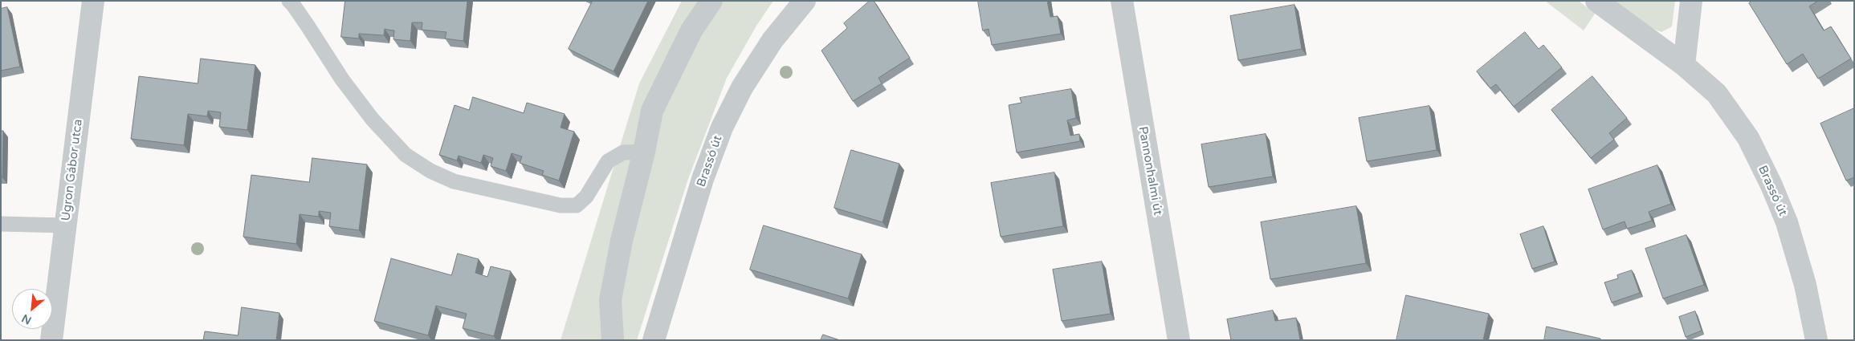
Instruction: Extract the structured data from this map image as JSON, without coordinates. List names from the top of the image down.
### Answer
{
  "streets": {
    "street": ["Brassó út", "Ugron Gábor utca", "Pannonhalmi út"]
  },
  "north": "bottom left"
}
